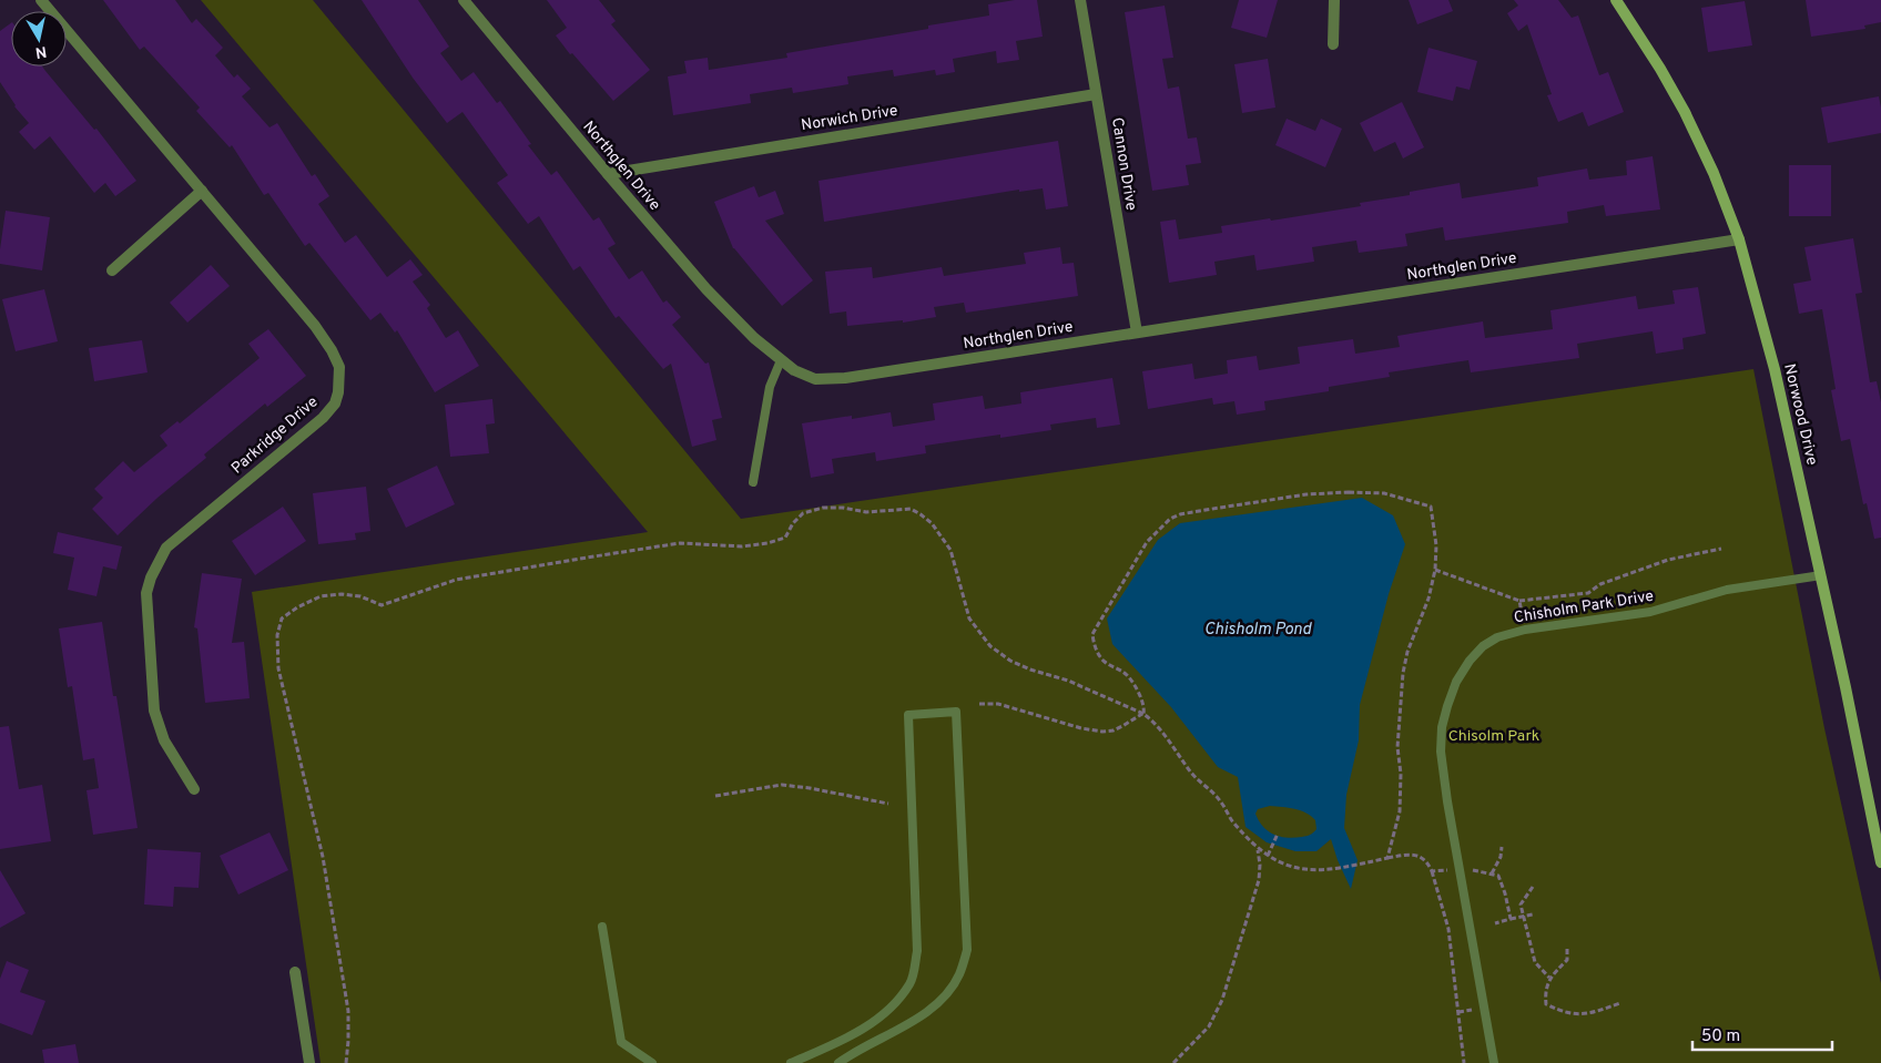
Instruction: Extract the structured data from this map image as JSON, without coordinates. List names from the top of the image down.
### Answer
{
  "streets": {
    "main road": ["Norwood Drive"],
    "street": [
      "Norwich Drive",
      "Cannon Drive",
      "Northglen Drive",
      "Parkridge Drive"
    ],
    "lane": ["Chisholm Park Drive"]
  },
  "crossings": [
    ["Norwich Drive", "Cannon Drive"],
    ["Norwich Drive", "Northglen Drive"],
    ["Cannon Drive", "Northglen Drive"],
    ["Northglen Drive", "Norwood Drive"],
    ["Norwood Drive", "Chisholm Park Drive"]
  ],
  "water": ["Chisholm Pond"],
  "parks": ["Chisolm Park"],
  "scale_bar": "50 m",
  "north": "bottom"
}
